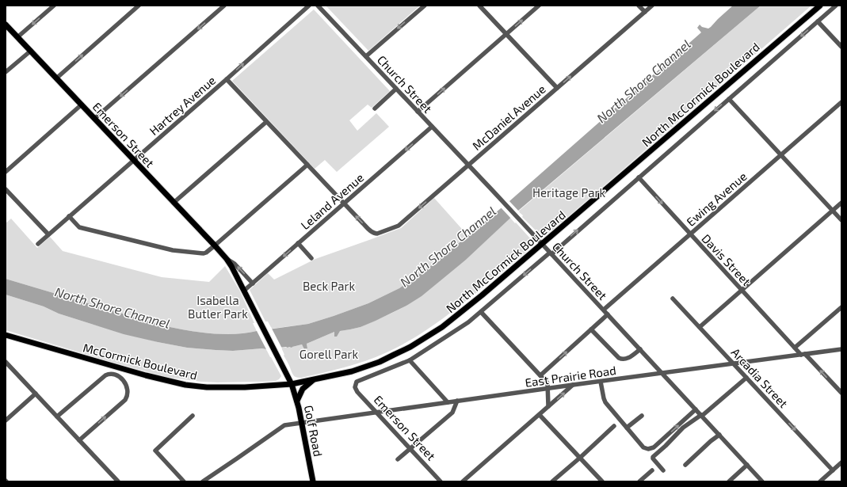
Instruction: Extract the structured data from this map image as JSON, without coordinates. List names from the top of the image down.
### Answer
{
  "streets": {
    "main road": [
      "North McCormick Boulevard",
      "Emerson Street",
      "McCormick Boulevard",
      "Golf Road"
    ],
    "street": [
      "Church Street",
      "Hartrey Avenue",
      "McDaniel Avenue",
      "Ewing Avenue",
      "Leland Avenue",
      "Davis Street",
      "East Prairie Road",
      "Arcadia Street"
    ]
  },
  "crossings": [
    ["Church Street", "North McCormick Boulevard"],
    ["Church Street", "McDaniel Avenue"],
    ["Church Street", "Ewing Avenue"],
    ["Church Street", "Leland Avenue"],
    ["Church Street", "East Prairie Road"],
    ["North McCormick Boulevard", "Emerson Street"],
    ["North McCormick Boulevard", "McCormick Boulevard"],
    ["North McCormick Boulevard", "Golf Road"],
    ["Hartrey Avenue", "Emerson Street"],
    ["McDaniel Avenue", "Leland Avenue"],
    ["Emerson Street", "Leland Avenue"],
    ["Emerson Street", "McCormick Boulevard"],
    ["Emerson Street", "East Prairie Road"],
    ["Emerson Street", "Golf Road"],
    ["Ewing Avenue", "Davis Street"],
    ["Davis Street", "East Prairie Road"],
    ["McCormick Boulevard", "Golf Road"],
    ["East Prairie Road", "Arcadia Street"],
    ["East Prairie Road", "Golf Road"]
  ],
  "one_way": ["Leland Avenue", "Arcadia Street"],
  "water": ["North Shore Channel"],
  "parks": [
    "Heritage Park",
    "Beck Park",
    "Isabella Butler Park",
    "Gorell Park"
  ]
}
